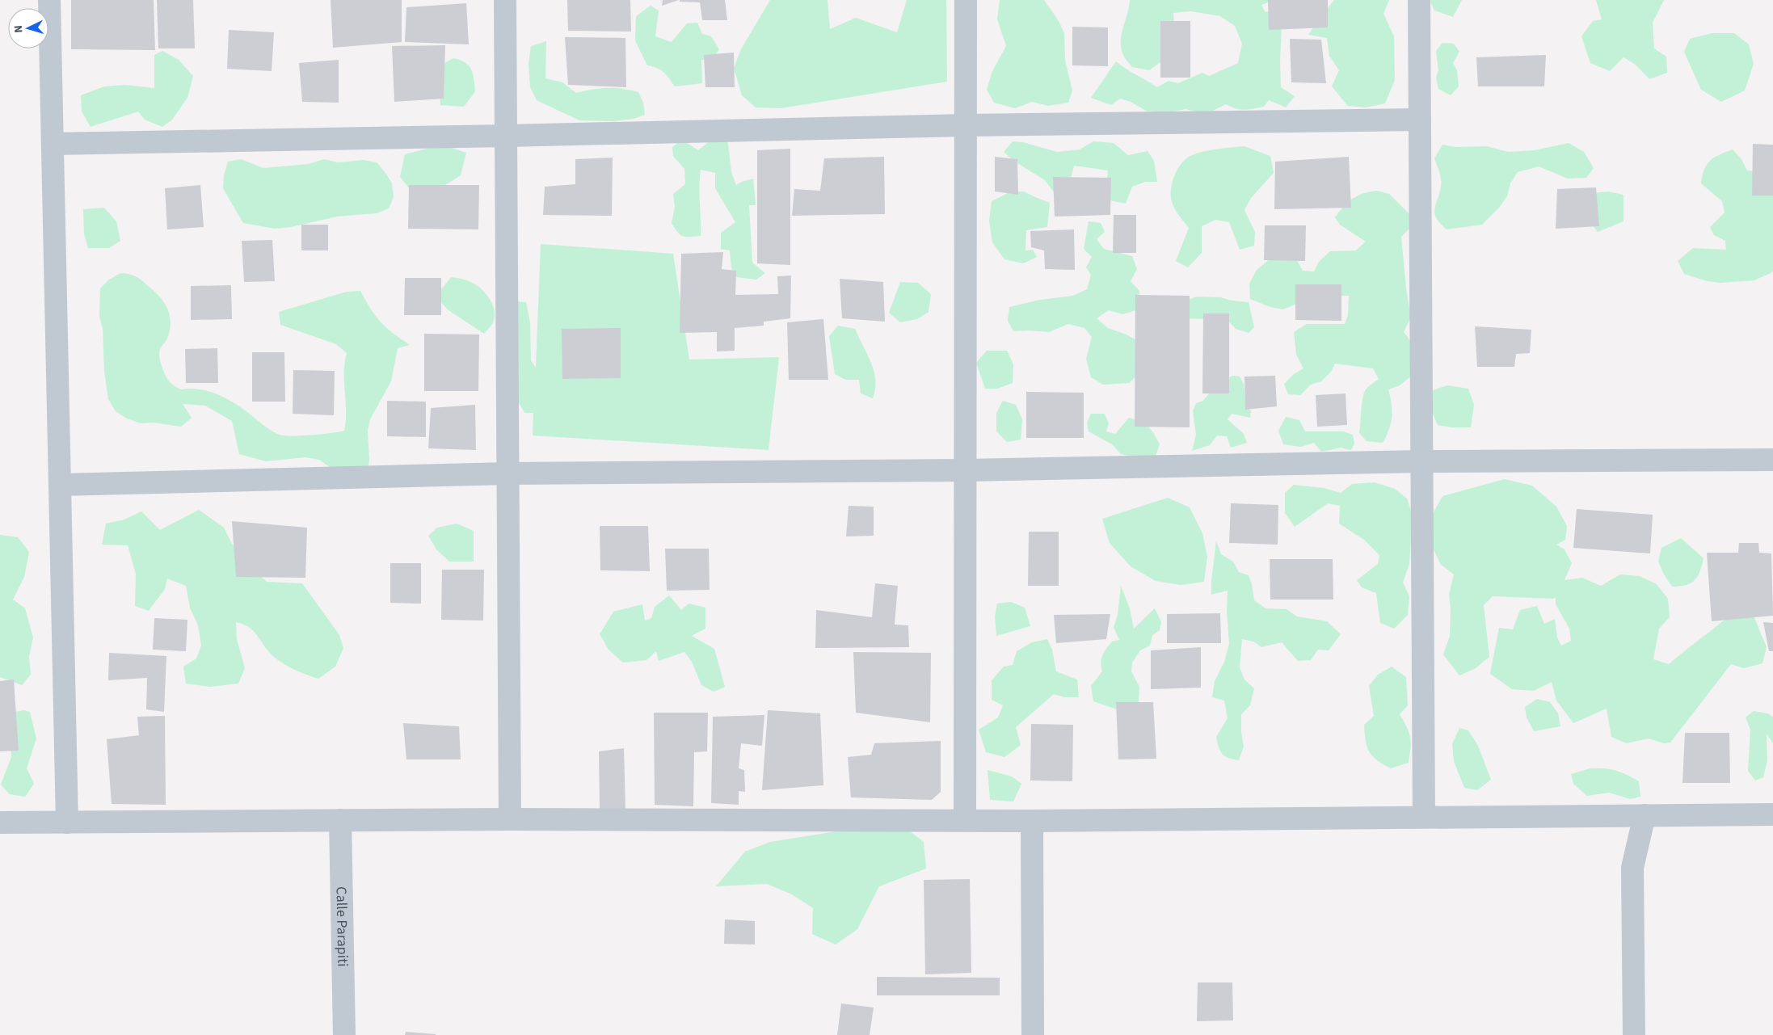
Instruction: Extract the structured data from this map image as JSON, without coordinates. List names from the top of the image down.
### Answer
{
  "streets": {
    "street": ["Calle Parapiti"]
  },
  "north": "left"
}
